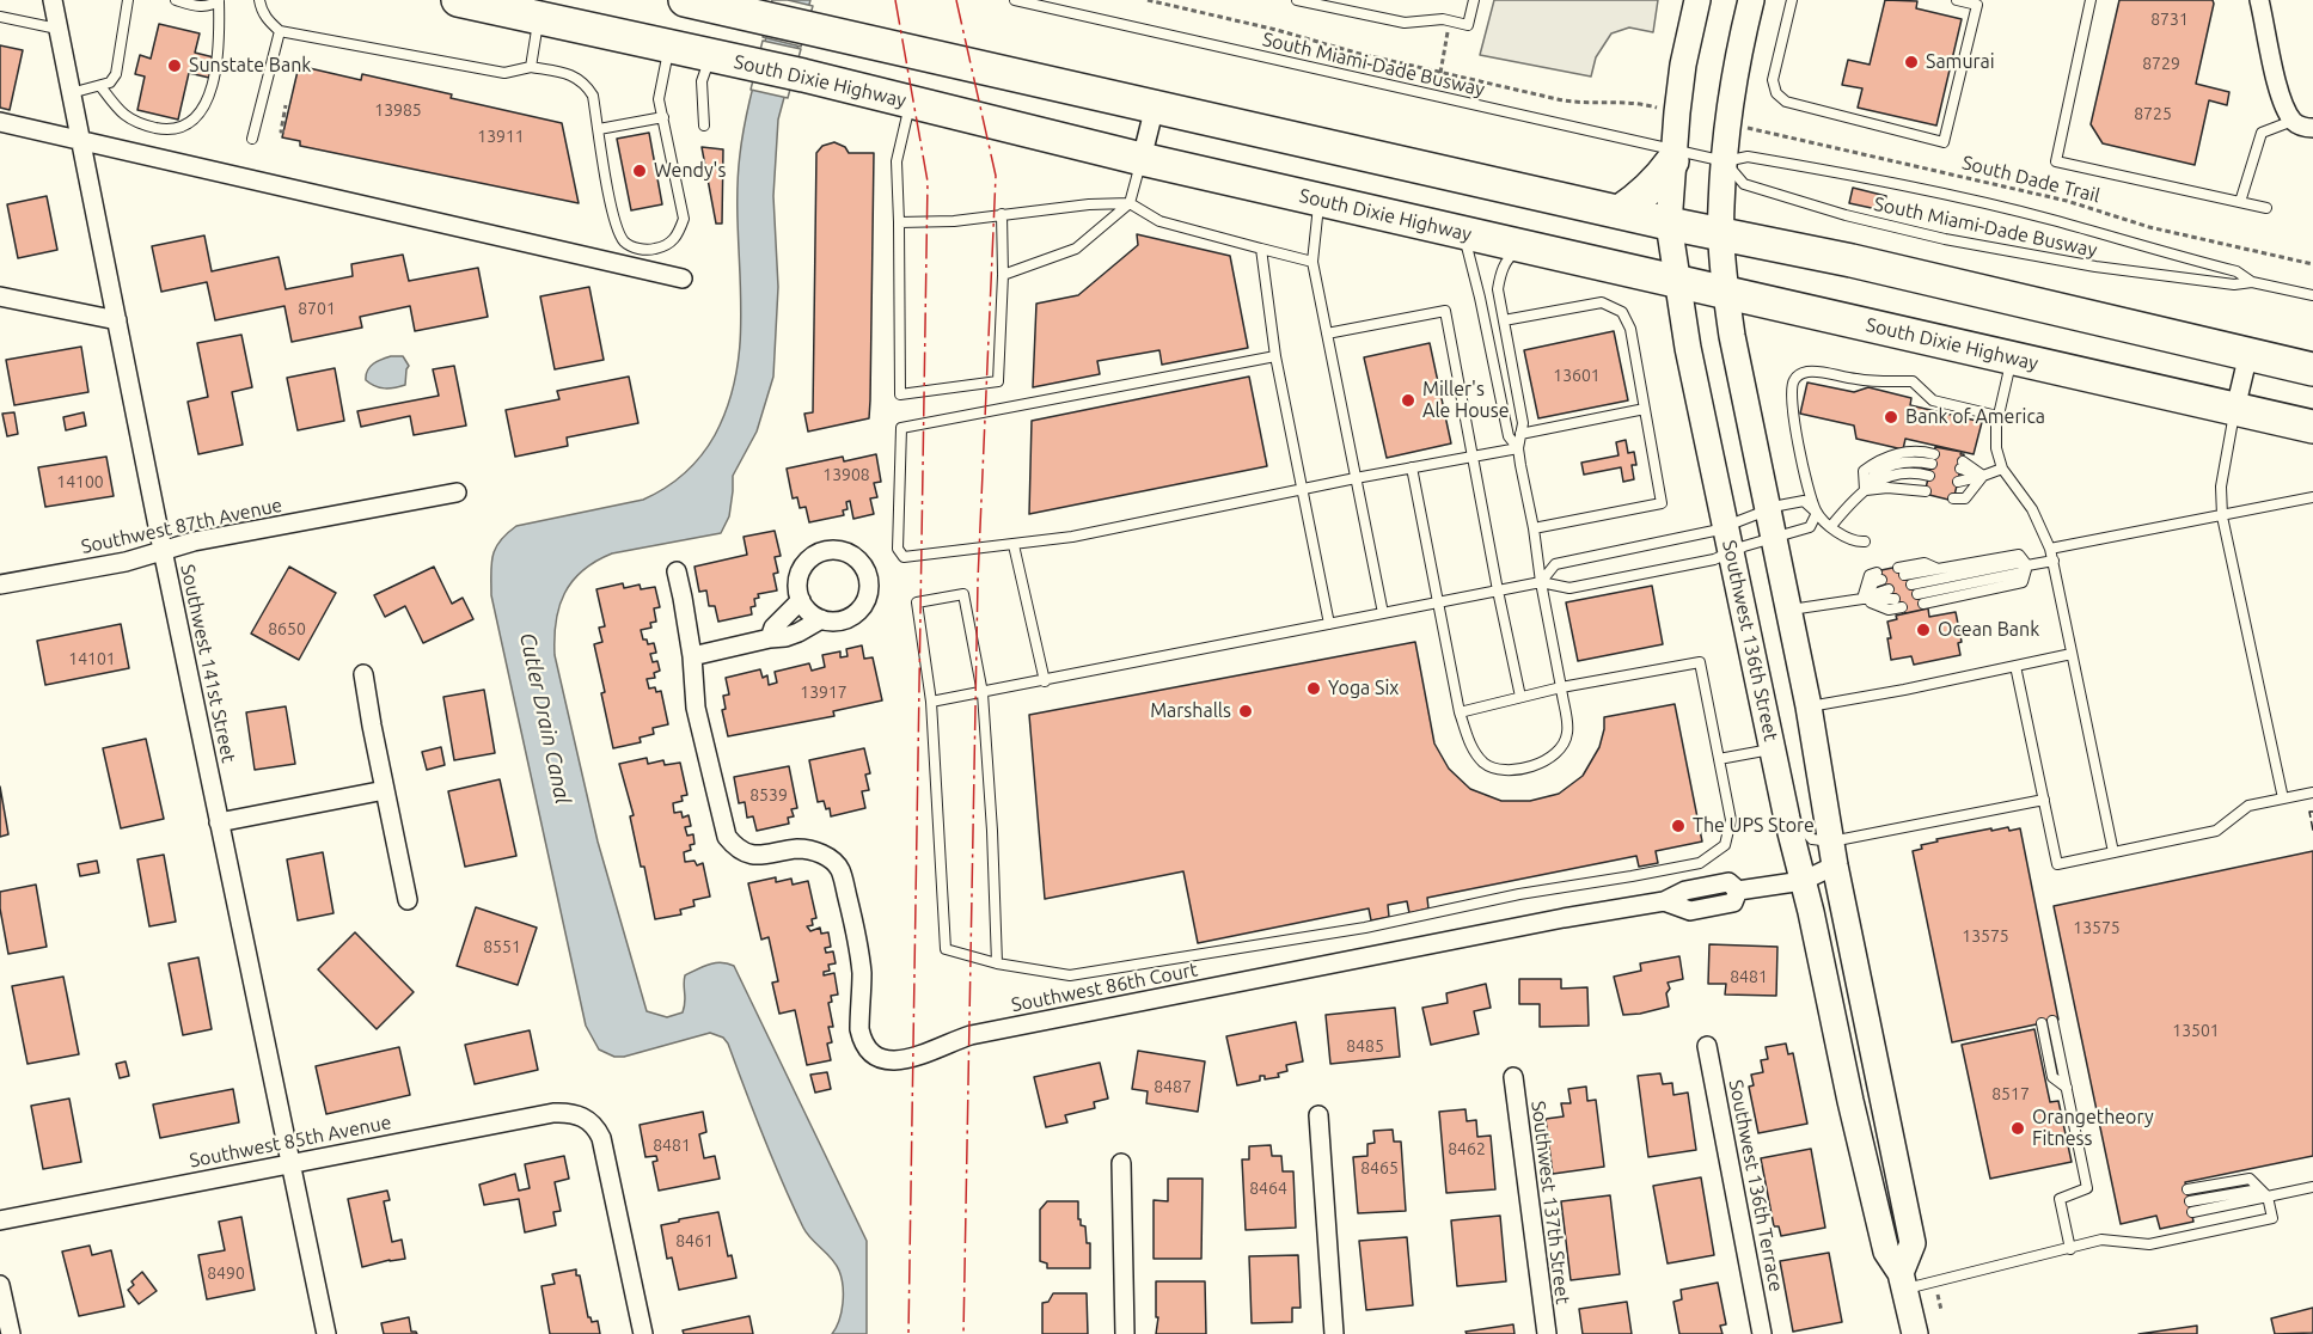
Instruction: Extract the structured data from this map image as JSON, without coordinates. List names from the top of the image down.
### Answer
{
  "streets": {
    "highway": ["South Dixie Highway"],
    "street": [
      "Southwest 87th Avenue",
      "Southwest 136th Street",
      "Southwest 141st Street",
      "Southwest 86th Court",
      "Southwest 85th Avenue",
      "Southwest 136th Terrace",
      "Southwest 137th Street"
    ],
    "lane": ["South Miami-Dade Busway"],
    "path": ["South Dade Trail"]
  },
  "crossings": [
    ["South Miami-Dade Busway", "Southwest 136th Street"],
    ["South Dixie Highway", "Southwest 136th Street"],
    ["Southwest 87th Avenue", "Southwest 141st Street"],
    ["Southwest 136th Street", "Southwest 86th Court"],
    ["Southwest 141st Street", "Southwest 85th Avenue"]
  ],
  "water": ["Cutler Drain Canal"],
  "places": [
    "Samurai",
    "Sunstate Bank",
    "Wendy's",
    "Miller's Ale House",
    "Bank of America",
    "Ocean Bank",
    "Yoga Six",
    "Marshalls",
    "The UPS Store",
    "Orangetheory Fitness"
  ],
  "house_numbers": [
    "8731",
    "8729",
    "13985",
    "8725",
    "13911",
    "8701",
    "13601",
    "13908",
    "14100",
    "8650",
    "14101",
    "13917",
    "8539",
    "13575",
    "13575",
    "8551",
    "8481",
    "13501",
    "8485",
    "8487",
    "8517",
    "8481",
    "8462",
    "8465",
    "8464",
    "8461",
    "8490"
  ]
}
